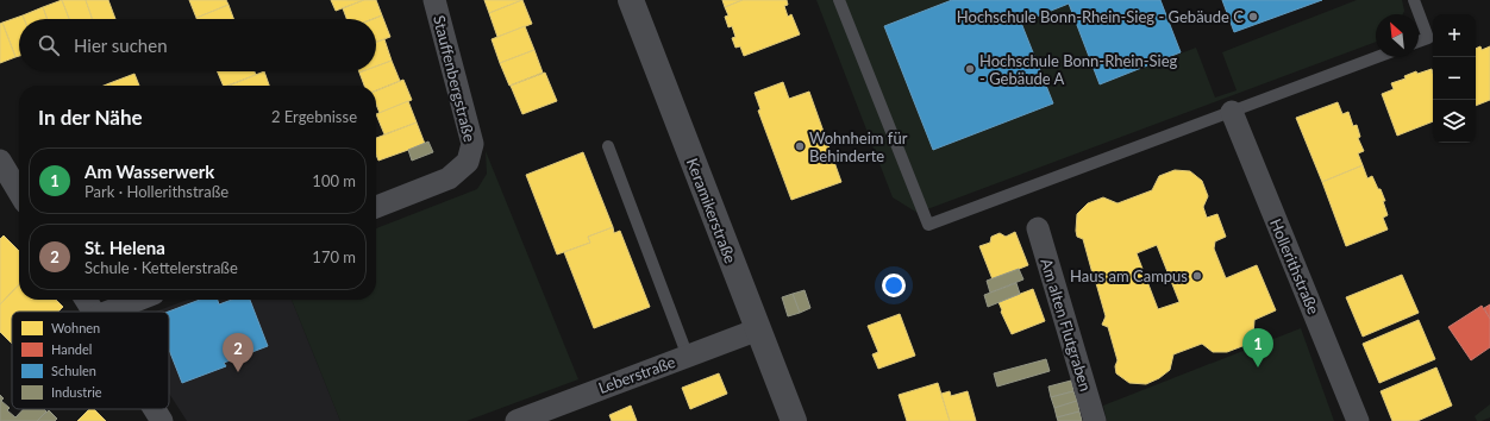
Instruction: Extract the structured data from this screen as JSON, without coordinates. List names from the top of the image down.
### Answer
{
  "streets": {
    "street": [
      "Stauffenbergstraße",
      "Keramikerstraße",
      "Hollerithstraße",
      "Am alten Flutgraben",
      "Leberstraße"
    ]
  },
  "crossings": [
    ["Keramikerstraße", "Leberstraße"]
  ],
  "places": [
    "Hochschule Bonn-Rhein-Sieg - Gebäude C",
    "Hochschule Bonn-Rhein-Sieg - Gebäude A",
    "Wohnheim für Behinderte",
    "Haus am Campus"
  ],
  "legend": [
    "Wohnen",
    "Handel",
    "Schulen",
    "Industrie"
  ],
  "north": "top left",
  "page": {
    "map_buttons": ["+", "−"],
    "search": "Hier suchen",
    "heading": ["In der Nähe", "2 Ergebnisse"],
    "list": [
      {
        "mark": "1",
        "name": "Am Wasserwerk",
        "note": "Park · Hollerithstraße",
        "value": "100 m"
      },
      {
        "mark": "2",
        "name": "St. Helena",
        "note": "Schule · Kettelerstraße",
        "value": "170 m"
      }
    ],
    "pins": ["1", "2"]
  }
}
